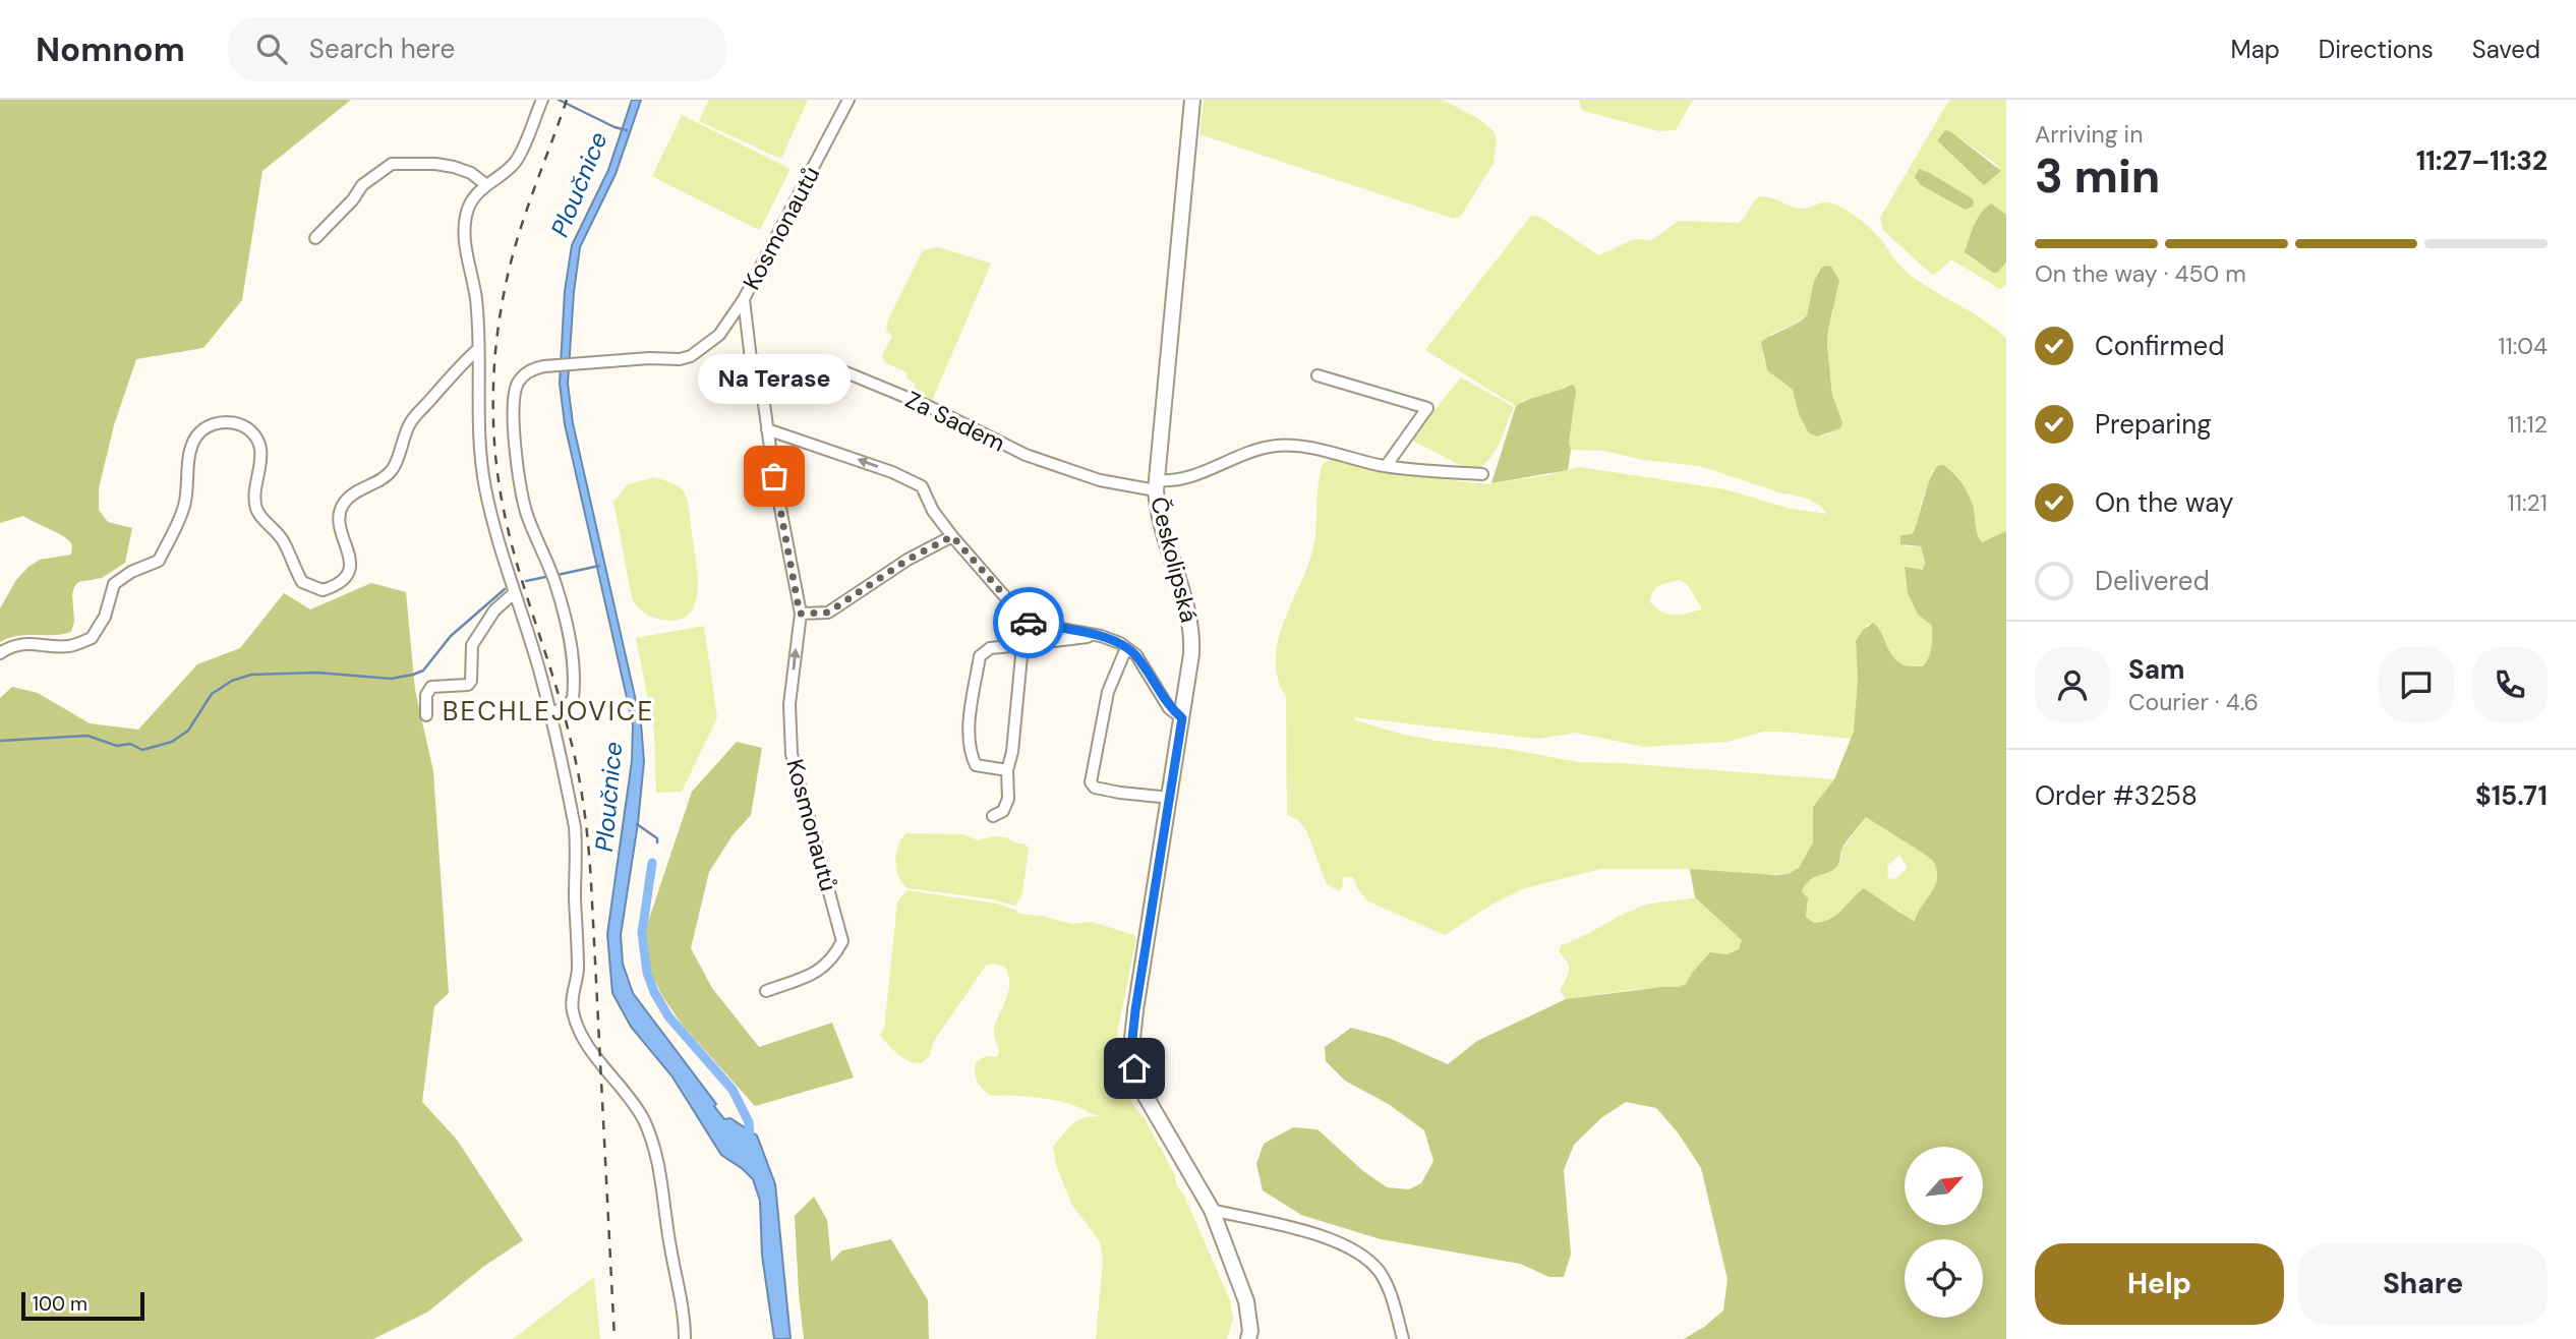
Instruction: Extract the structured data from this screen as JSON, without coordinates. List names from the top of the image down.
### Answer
{
  "streets": {
    "main road": ["Českolipská"],
    "street": ["Kosmonautů", "Za Sadem"]
  },
  "crossings": [
    ["Kosmonautů", "Za Sadem"],
    ["Za Sadem", "Českolipská"]
  ],
  "one_way": ["Kosmonautů"],
  "districts": ["BECHLEJOVICE"],
  "water": ["Ploučnice"],
  "places": ["Na Terase"],
  "scale_bar": "100 m",
  "north": "top right",
  "page": {
    "header": "Nomnom",
    "search": "Search here",
    "nav": ["Map", "Directions", "Saved"],
    "heading": ["3 min", "Arriving in", "11:27–11:32"],
    "panel": [
      "Sam",
      "Courier · 4.6",
      "Order #3258",
      "$15.71"
    ],
    "bar": "On the way · 450 m",
    "list": [
      ["Confirmed", "11:04"],
      ["Preparing", "11:12"],
      ["On the way", "11:21"],
      "Delivered"
    ],
    "bubble": "Na Terase",
    "buttons": ["Help", "Share"],
    "scale": "100 m"
  }
}
